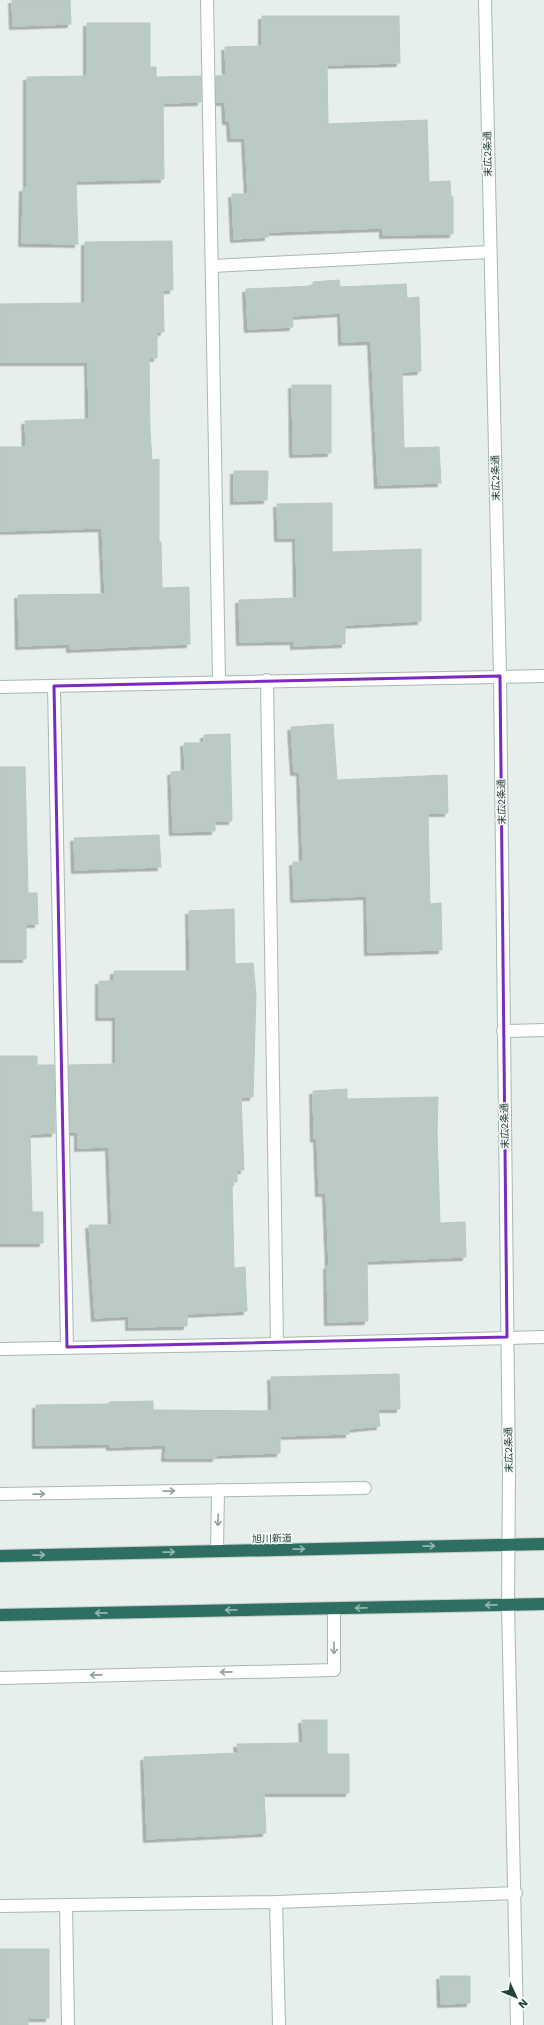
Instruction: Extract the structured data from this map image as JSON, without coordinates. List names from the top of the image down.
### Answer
{
  "streets": {
    "highway": ["旭川新道"],
    "street": ["末広2条通"]
  },
  "crossings": [
    ["末広2条通", "旭川新道"]
  ],
  "north": "bottom right"
}
